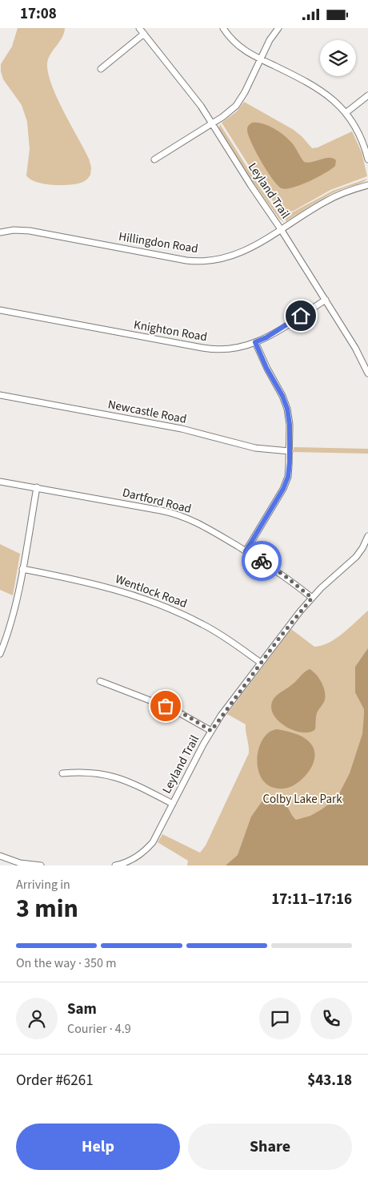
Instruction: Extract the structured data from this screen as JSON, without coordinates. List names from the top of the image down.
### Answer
{
  "streets": {
    "street": [
      "Leyland Trail",
      "Hillingdon Road",
      "Knighton Road",
      "Newcastle Road",
      "Dartford Road",
      "Wentlock Road"
    ]
  },
  "crossings": [
    ["Leyland Trail", "Hillingdon Road"],
    ["Leyland Trail", "Knighton Road"],
    ["Leyland Trail", "Dartford Road"],
    ["Leyland Trail", "Wentlock Road"]
  ],
  "parks": ["Colby Lake Park"],
  "page": {
    "status": "17:08",
    "heading": ["3 min", "Arriving in", "17:11–17:16"],
    "panel": [
      "Sam",
      "Courier · 4.9",
      "Order #6261",
      "$43.18"
    ],
    "bar": "On the way · 350 m",
    "buttons": ["Help", "Share"]
  }
}
